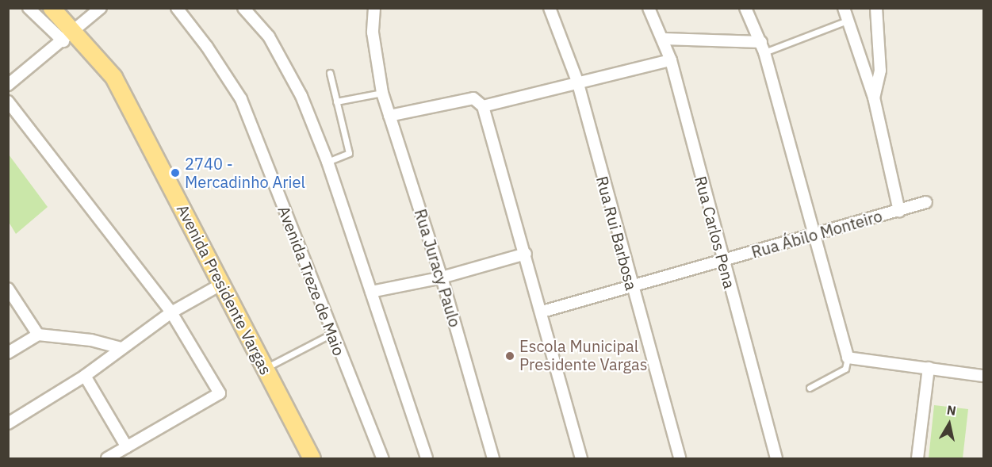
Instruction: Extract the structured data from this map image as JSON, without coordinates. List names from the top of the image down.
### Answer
{
  "streets": {
    "main road": ["Avenida Presidente Vargas"],
    "street": [
      "Rua Carlos Pena",
      "Rua Rui Barbosa",
      "Rua Ábilo Monteiro",
      "Rua Juracy Paulo",
      "Avenida Treze de Maio"
    ]
  },
  "crossings": [
    ["Rua Carlos Pena", "Rua Ábilo Monteiro"],
    ["Rua Rui Barbosa", "Rua Ábilo Monteiro"]
  ],
  "places": ["2740 - Mercadinho Ariel", "Escola Municipal Presidente Vargas"],
  "north": "top"
}
